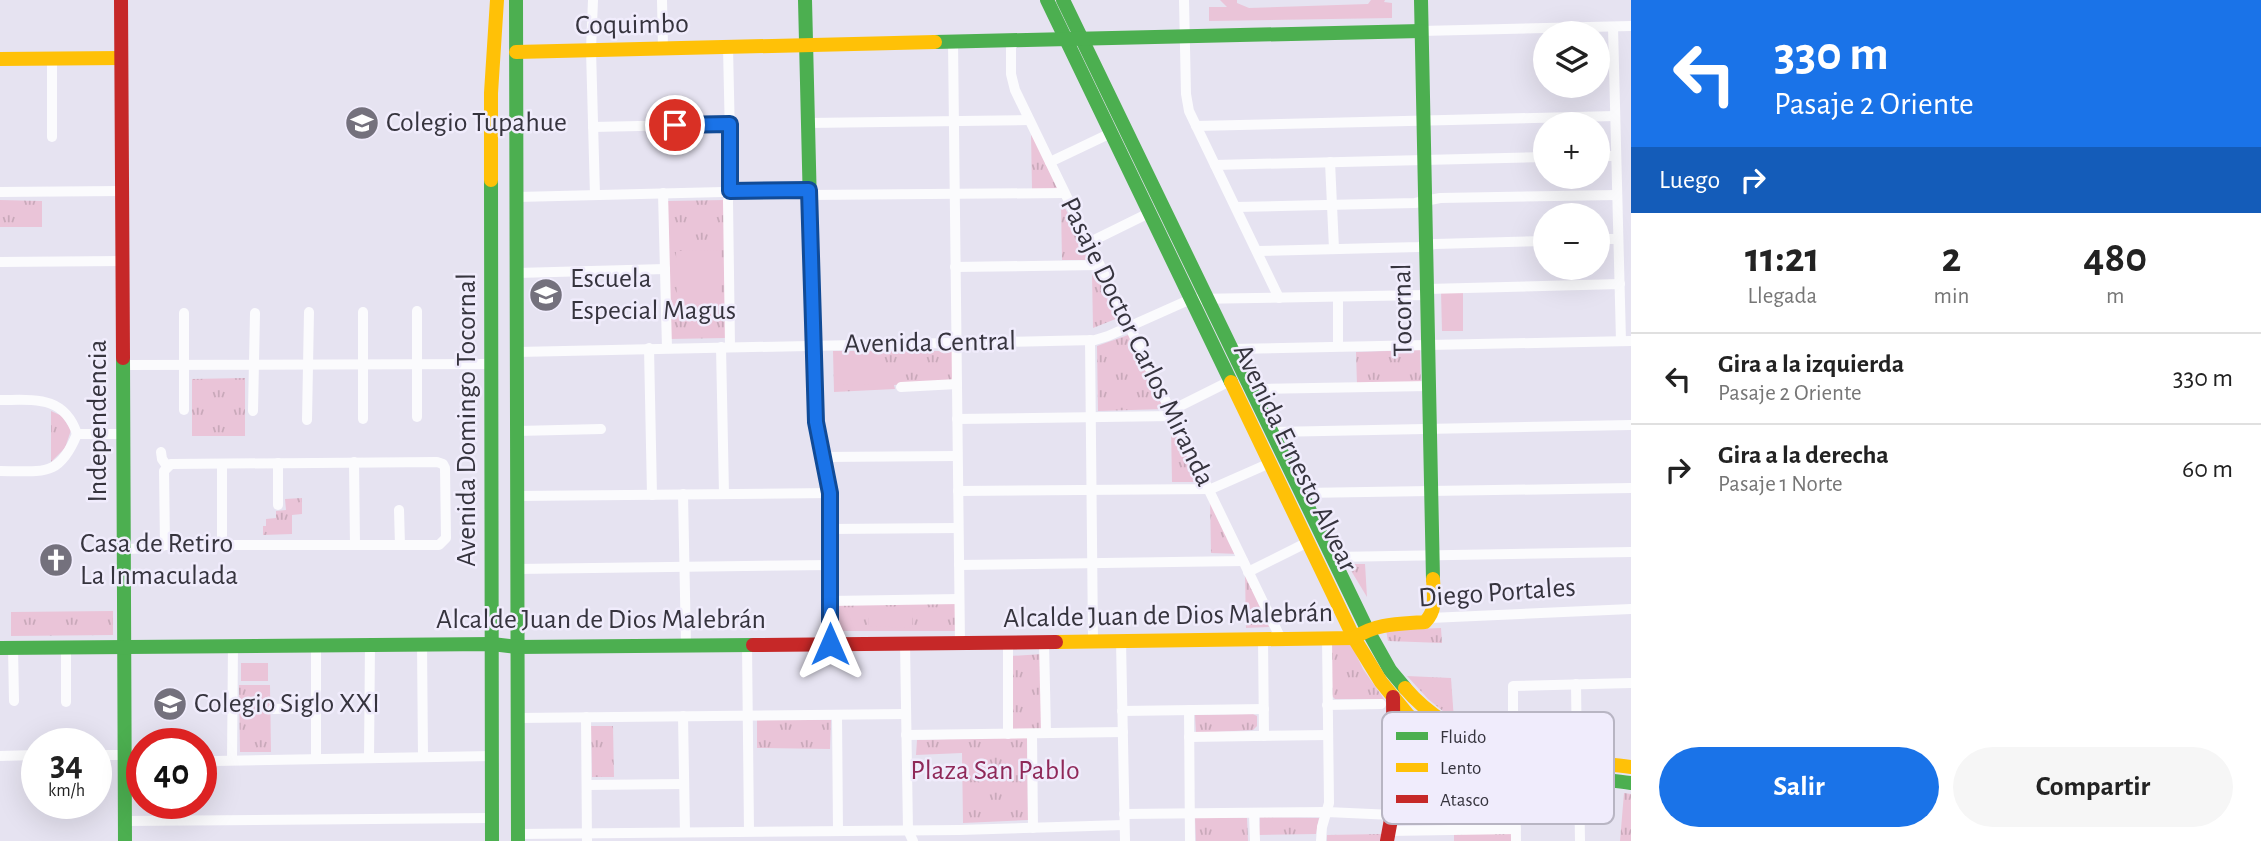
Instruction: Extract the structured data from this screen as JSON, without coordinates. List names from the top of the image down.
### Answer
{
  "streets": {
    "street": [
      "Coquimbo",
      "Tocornal",
      "Pasaje Doctor Carlos Miranda",
      "Avenida Central",
      "Avenida Domingo Tocornal",
      "Independencia",
      "Avenida Ernesto Alvear",
      "Diego Portales",
      "Alcalde Juan de Dios Malebrán"
    ]
  },
  "crossings": [
    ["Coquimbo", "Tocornal"],
    ["Coquimbo", "Pasaje Doctor Carlos Miranda"],
    ["Coquimbo", "Avenida Domingo Tocornal"],
    ["Coquimbo", "Avenida Ernesto Alvear"],
    ["Tocornal", "Avenida Central"],
    ["Tocornal", "Diego Portales"],
    ["Pasaje Doctor Carlos Miranda", "Avenida Central"],
    ["Pasaje Doctor Carlos Miranda", "Alcalde Juan de Dios Malebrán"],
    ["Avenida Central", "Avenida Domingo Tocornal"],
    ["Avenida Central", "Avenida Ernesto Alvear"],
    ["Avenida Domingo Tocornal", "Alcalde Juan de Dios Malebrán"],
    ["Independencia", "Alcalde Juan de Dios Malebrán"],
    ["Avenida Ernesto Alvear", "Diego Portales"],
    ["Avenida Ernesto Alvear", "Alcalde Juan de Dios Malebrán"],
    ["Diego Portales", "Alcalde Juan de Dios Malebrán"]
  ],
  "parks": ["Plaza San Pablo"],
  "places": {
    "school or university": ["Colegio Tupahue", "Escuela Especial Magus", "Colegio Siglo XXI"],
    "church": ["Casa de Retiro La Inmaculada"]
  },
  "legend": ["Fluido", "Lento", "Atasco"],
  "page": {
    "turn": ["330 m", "Pasaje 2 Oriente"],
    "map_buttons": ["+", "−"],
    "then": "Luego",
    "eta": [
      "11:21",
      "Llegada",
      "2",
      "min",
      "480",
      "m"
    ],
    "list": [
      {
        "name": "Gira a la izquierda",
        "note": "Pasaje 2 Oriente",
        "value": "330 m"
      },
      {
        "name": "Gira a la derecha",
        "note": "Pasaje 1 Norte",
        "value": "60 m"
      }
    ],
    "speed": "34 km/h",
    "limit": "40",
    "buttons": ["Salir", "Compartir"]
  }
}
